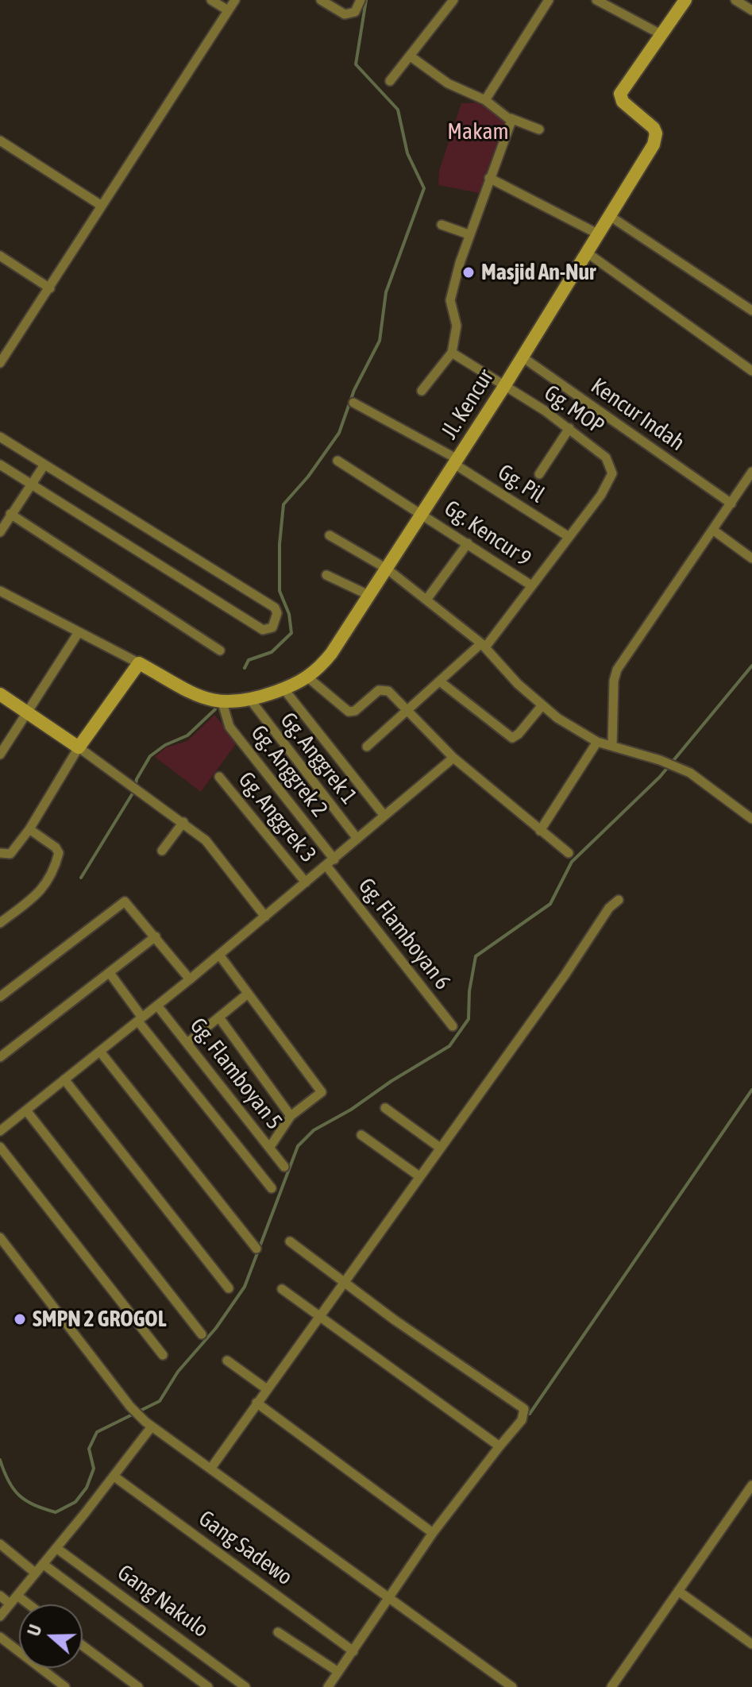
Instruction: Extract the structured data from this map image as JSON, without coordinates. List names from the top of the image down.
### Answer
{
  "streets": {
    "street": [
      "Jl. Kencur",
      "Gg. MOP",
      "Kencur Indah",
      "Gg. Pil",
      "Gg. Kencur 9",
      "Gg. Anggrek 1",
      "Gg. Anggrek 2",
      "Gg. Anggrek 3",
      "Gg. Flamboyan 6",
      "Gg. Flamboyan 5",
      "Gang Sadewo",
      "Gang Nakulo"
    ]
  },
  "crossings": [
    ["Jl. Kencur", "Gg. MOP"],
    ["Jl. Kencur", "Kencur Indah"],
    ["Jl. Kencur", "Gg. Pil"],
    ["Jl. Kencur", "Gg. Kencur 9"],
    ["Jl. Kencur", "Gg. Anggrek 1"],
    ["Jl. Kencur", "Gg. Anggrek 2"],
    ["Gg. MOP", "Gg. Pil"],
    ["Gg. Anggrek 2", "Gg. Flamboyan 6"]
  ],
  "parks": ["Makam"],
  "places": ["Masjid An-Nur", "SMPN 2 GROGOL"],
  "north": "left"
}
